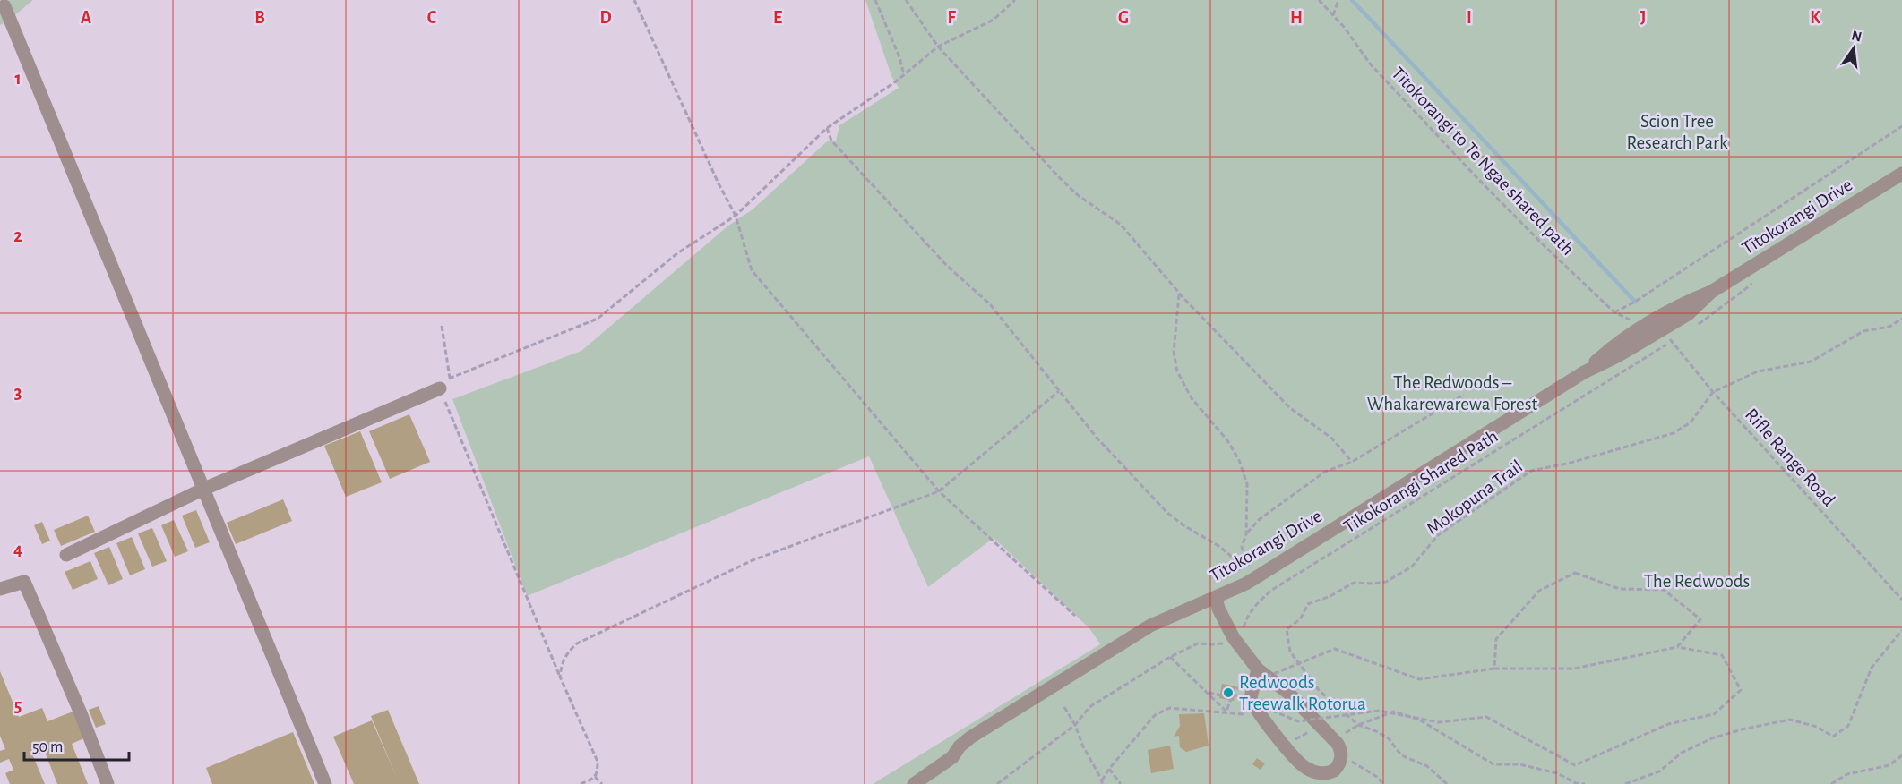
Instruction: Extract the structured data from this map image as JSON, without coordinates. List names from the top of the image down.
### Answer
{
  "streets": {
    "street": ["Tītokorangi Drive"],
    "path": [
      "Tītokorangi to Te Ngae shared path",
      "Rifle Range Road",
      "Tikokorangi Shared Path",
      "Mokopuna Trail"
    ]
  },
  "crossings": [
    ["Tītokorangi Drive", "Rifle Range Road"],
    ["Rifle Range Road", "Tikokorangi Shared Path"],
    ["Rifle Range Road", "Mokopuna Trail"]
  ],
  "parks": ["Scion Tree Research Park", "The Redwoods – Whakarewarewa Forest", "The Redwoods"],
  "places": ["Redwoods Treewalk Rotorua"],
  "scale_bar": "50 m",
  "north": "top",
  "grid": {
    "columns": [
      "A",
      "B",
      "C",
      "D",
      "E",
      "F",
      "G",
      "H",
      "I",
      "J",
      "K"
    ],
    "rows": [
      "1",
      "2",
      "3",
      "4",
      "5"
    ]
  }
}
